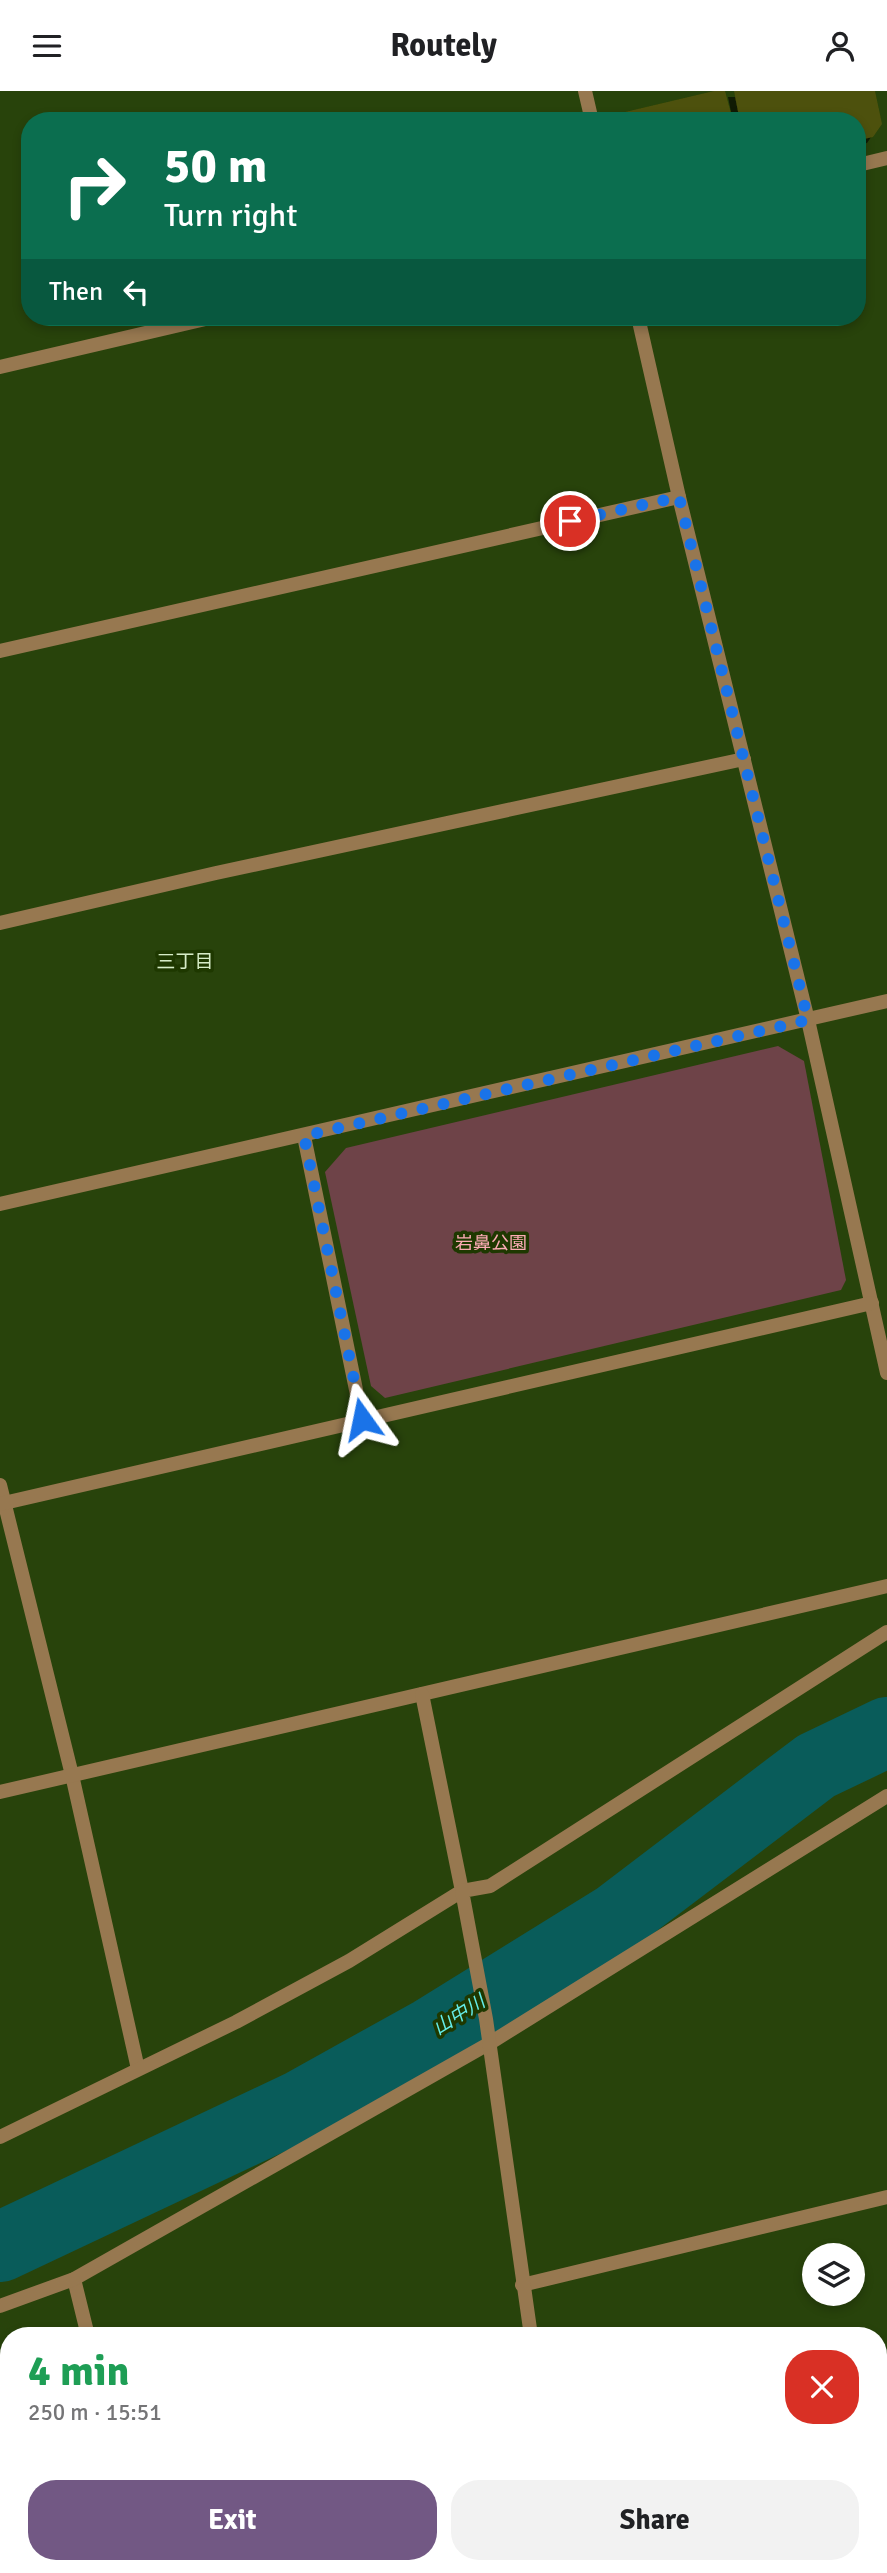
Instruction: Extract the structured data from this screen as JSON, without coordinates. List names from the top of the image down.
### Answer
{
  "districts": ["三丁目"],
  "water": ["山中川"],
  "parks": ["岩鼻公園"],
  "page": {
    "header": "Routely",
    "turn": ["50 m", "Turn right"],
    "then": "Then",
    "heading": ["4 min", "250 m · 15:51"],
    "buttons": ["Exit", "Share"]
  }
}
